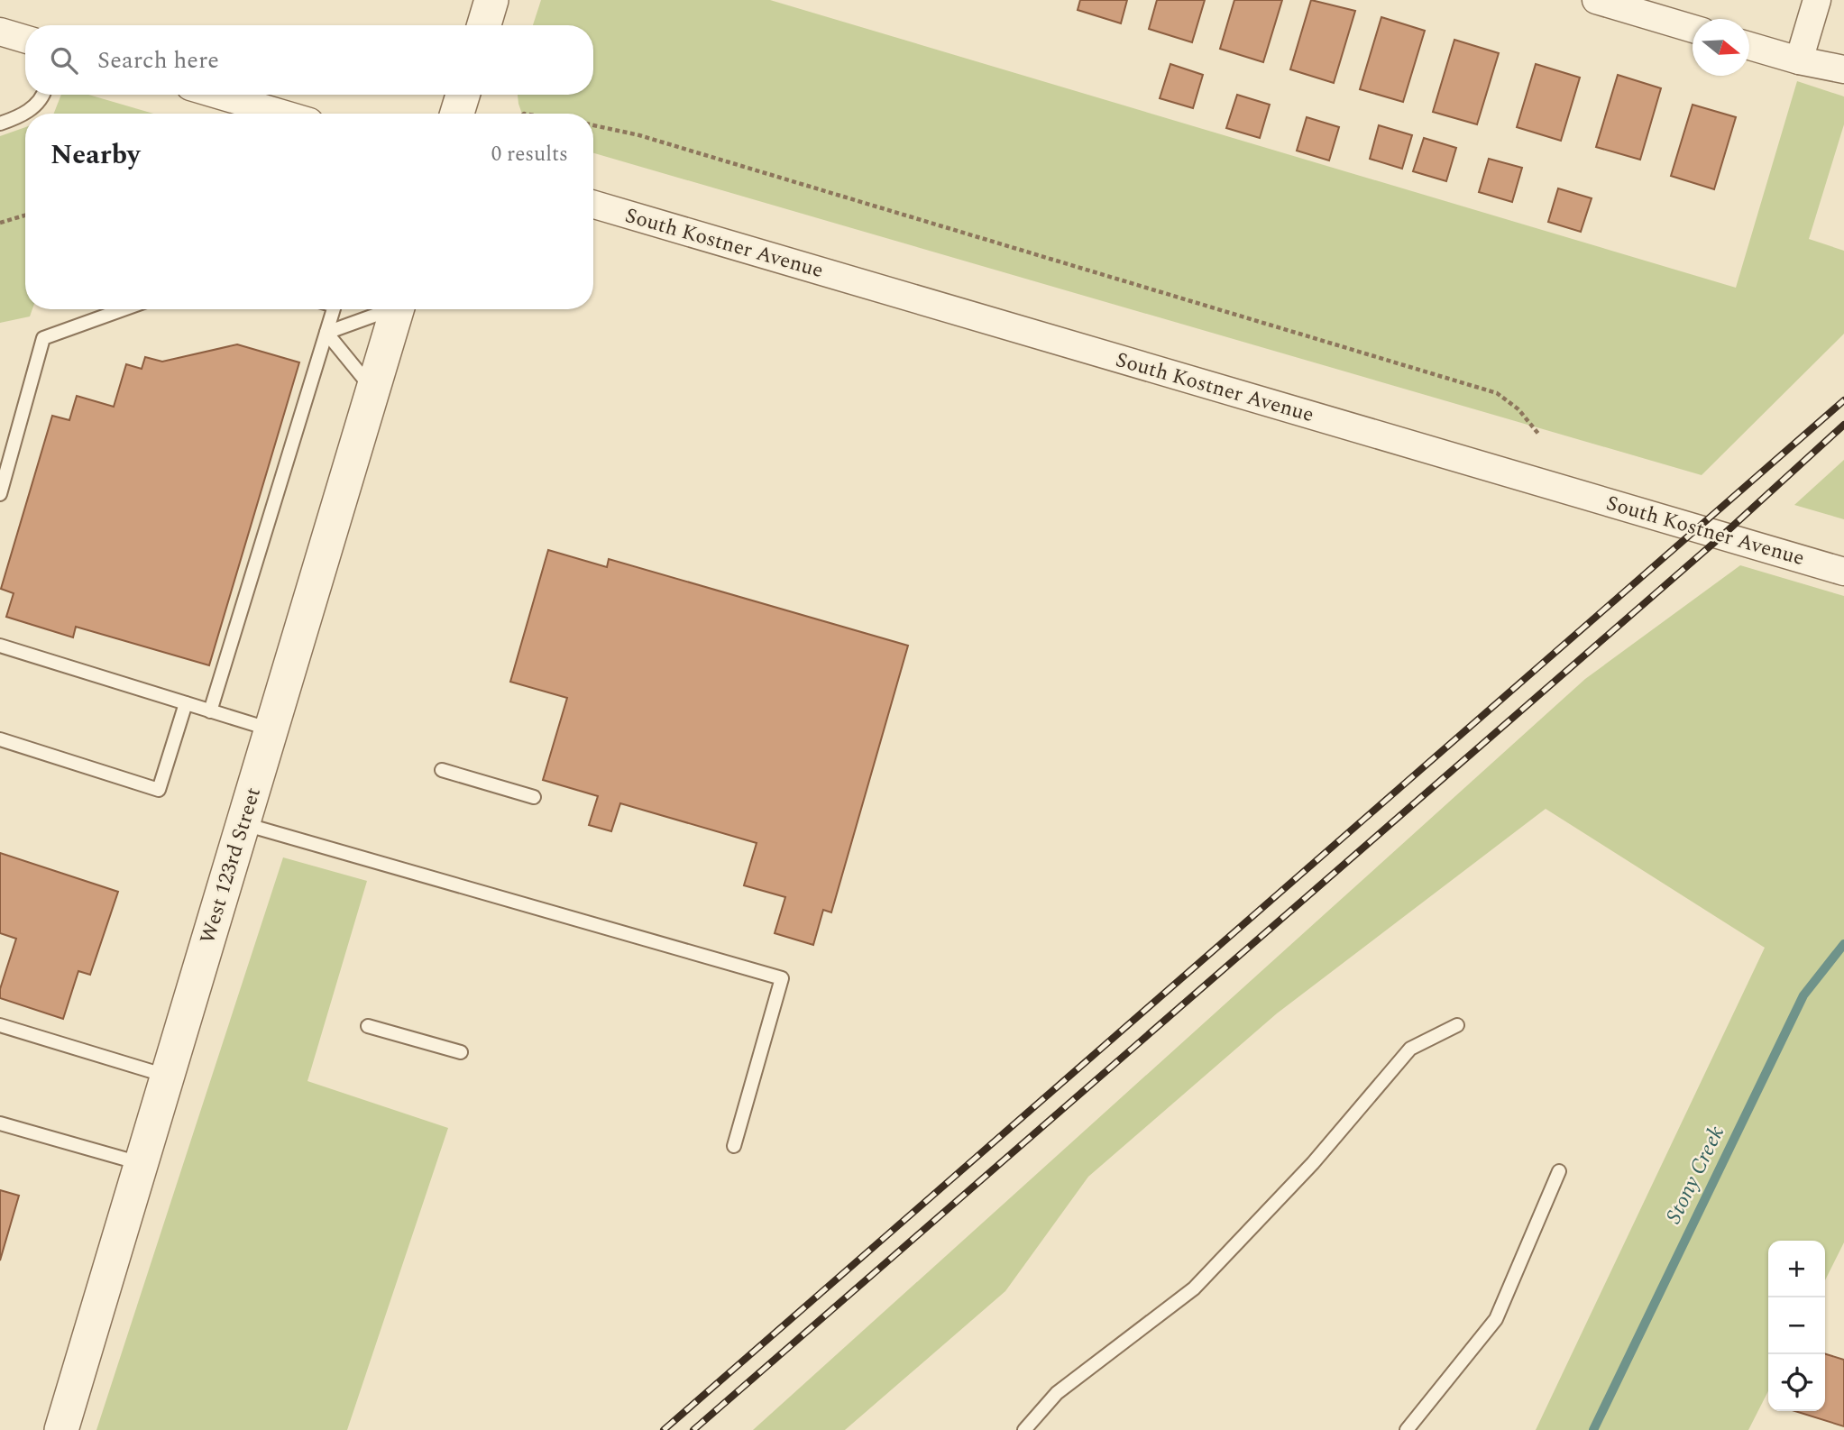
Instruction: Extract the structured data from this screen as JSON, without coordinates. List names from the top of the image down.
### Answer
{
  "streets": {
    "street": ["South Kostner Avenue", "West 123rd Street"]
  },
  "water": ["Stony Creek"],
  "north": "right",
  "page": {
    "search": "Search here",
    "heading": ["Nearby", "0 results"],
    "map_buttons": ["+", "−"]
  }
}
